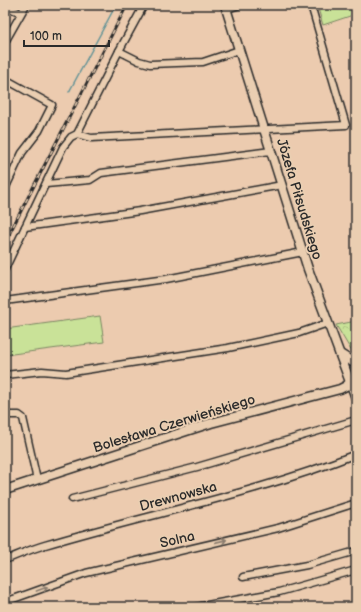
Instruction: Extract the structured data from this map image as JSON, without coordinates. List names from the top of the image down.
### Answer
{
  "streets": {
    "street": [
      "Józefa Piłsudskiego",
      "Bolesława Czerwieńskiego",
      "Drewnowska",
      "Solna"
    ]
  },
  "crossings": [
    ["Józefa Piłsudskiego", "Bolesława Czerwieńskiego"]
  ],
  "scale_bar": "100 m"
}
